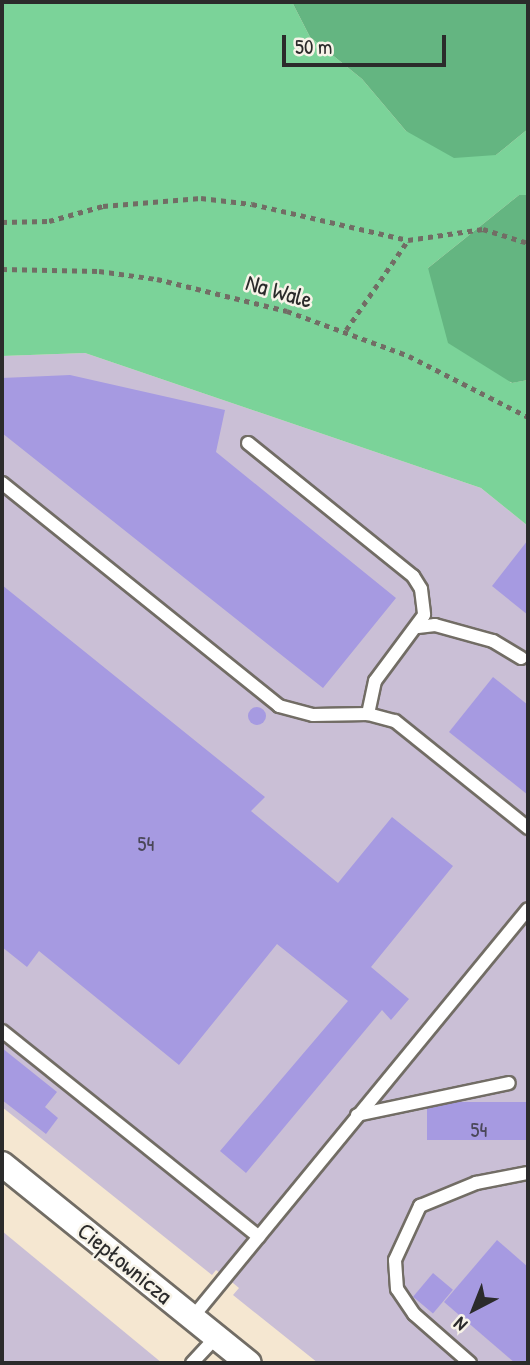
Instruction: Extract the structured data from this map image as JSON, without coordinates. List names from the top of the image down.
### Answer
{
  "streets": {
    "street": ["Ciepłownicza"],
    "path": ["Na Wale"]
  },
  "house_numbers": ["54", "54"],
  "scale_bar": "50 m",
  "north": "bottom left"
}
